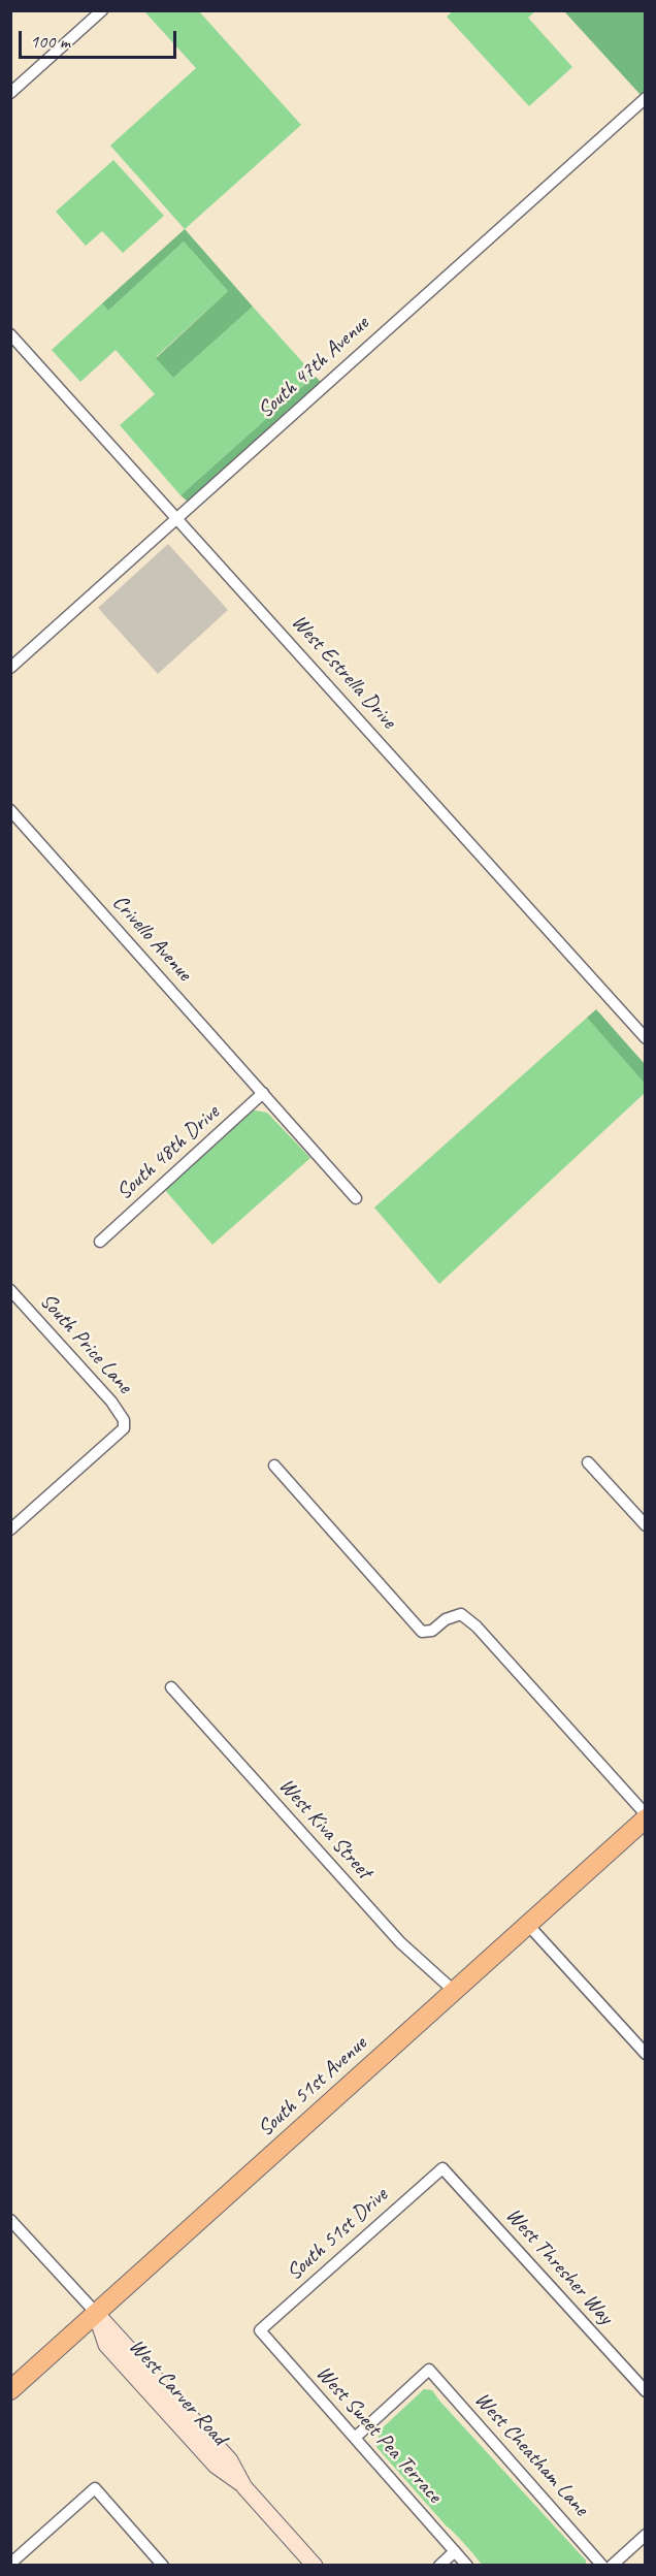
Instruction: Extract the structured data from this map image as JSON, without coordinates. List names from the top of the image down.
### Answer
{
  "streets": {
    "main road": ["South 51st Avenue"],
    "street": [
      "South 47th Avenue",
      "West Estrella Drive",
      "Crivello Avenue",
      "South 48th Drive",
      "South Price Lane",
      "West Kiva Street",
      "South 51st Drive",
      "West Thresher Way",
      "West Carver Road",
      "West Sweet Pea Terrace",
      "West Cheatham Lane"
    ]
  },
  "crossings": [
    ["South 47th Avenue", "West Estrella Drive"],
    ["Crivello Avenue", "South 48th Drive"],
    ["West Kiva Street", "South 51st Avenue"],
    ["South 51st Avenue", "West Carver Road"],
    ["South 51st Drive", "West Thresher Way"],
    ["South 51st Drive", "West Sweet Pea Terrace"],
    ["West Sweet Pea Terrace", "West Cheatham Lane"]
  ],
  "scale_bar": "100 m"
}
